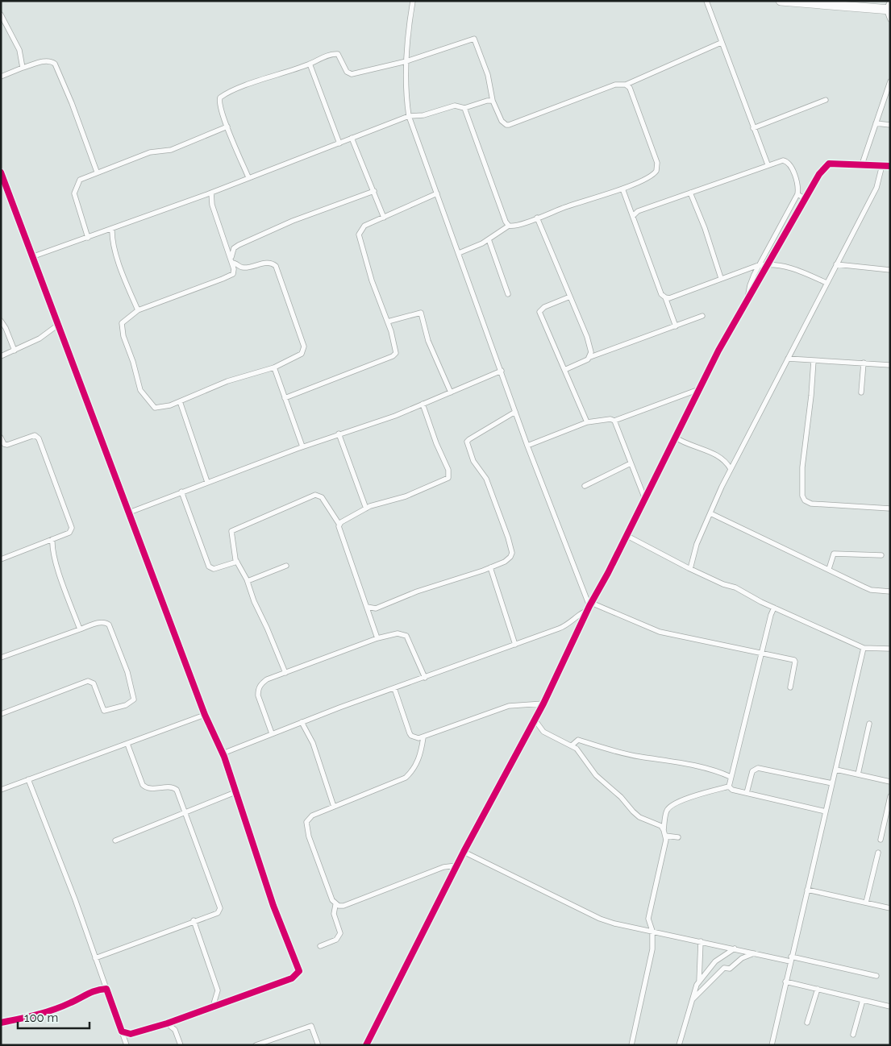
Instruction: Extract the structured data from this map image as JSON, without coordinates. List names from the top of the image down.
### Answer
{
  "scale_bar": "100 m"
}
